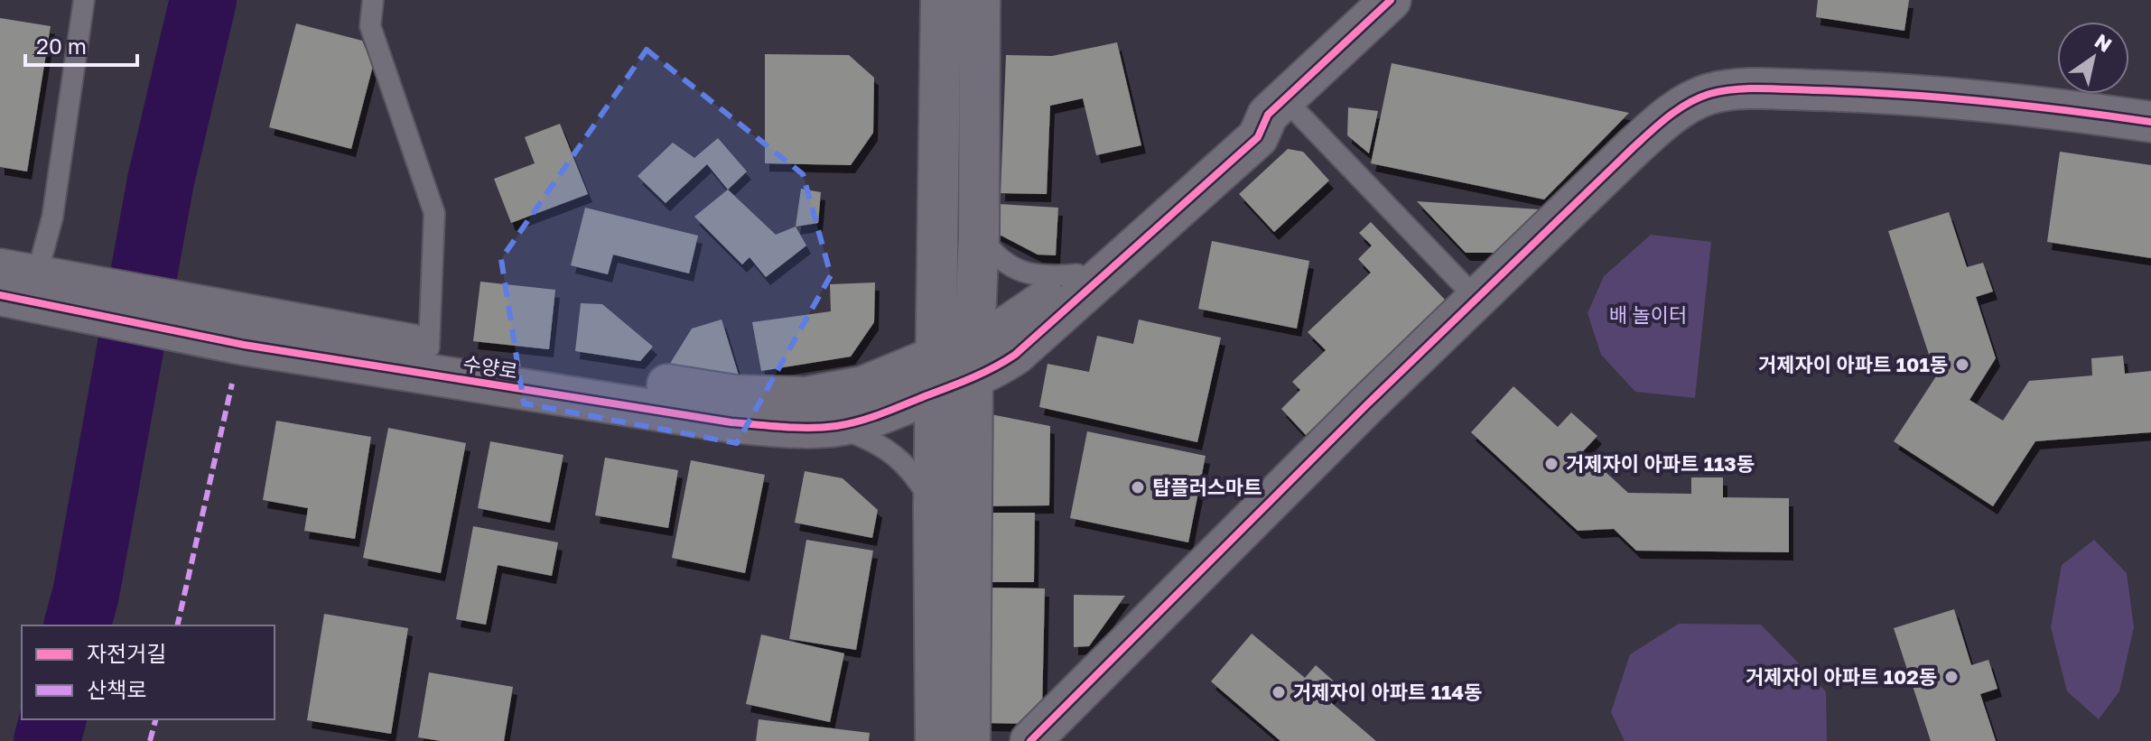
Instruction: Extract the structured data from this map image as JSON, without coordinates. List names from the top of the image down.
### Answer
{
  "streets": {
    "street": ["수양로"]
  },
  "parks": ["배 놀이터"],
  "places": [
    "거제자이 아파트 101동",
    "거제자이 아파트 113동",
    "탑플러스마트",
    "거제자이 아파트 102동",
    "거제자이 아파트 114동"
  ],
  "legend": ["자전거길", "산책로"],
  "scale_bar": "20 m",
  "north": "top right"
}
